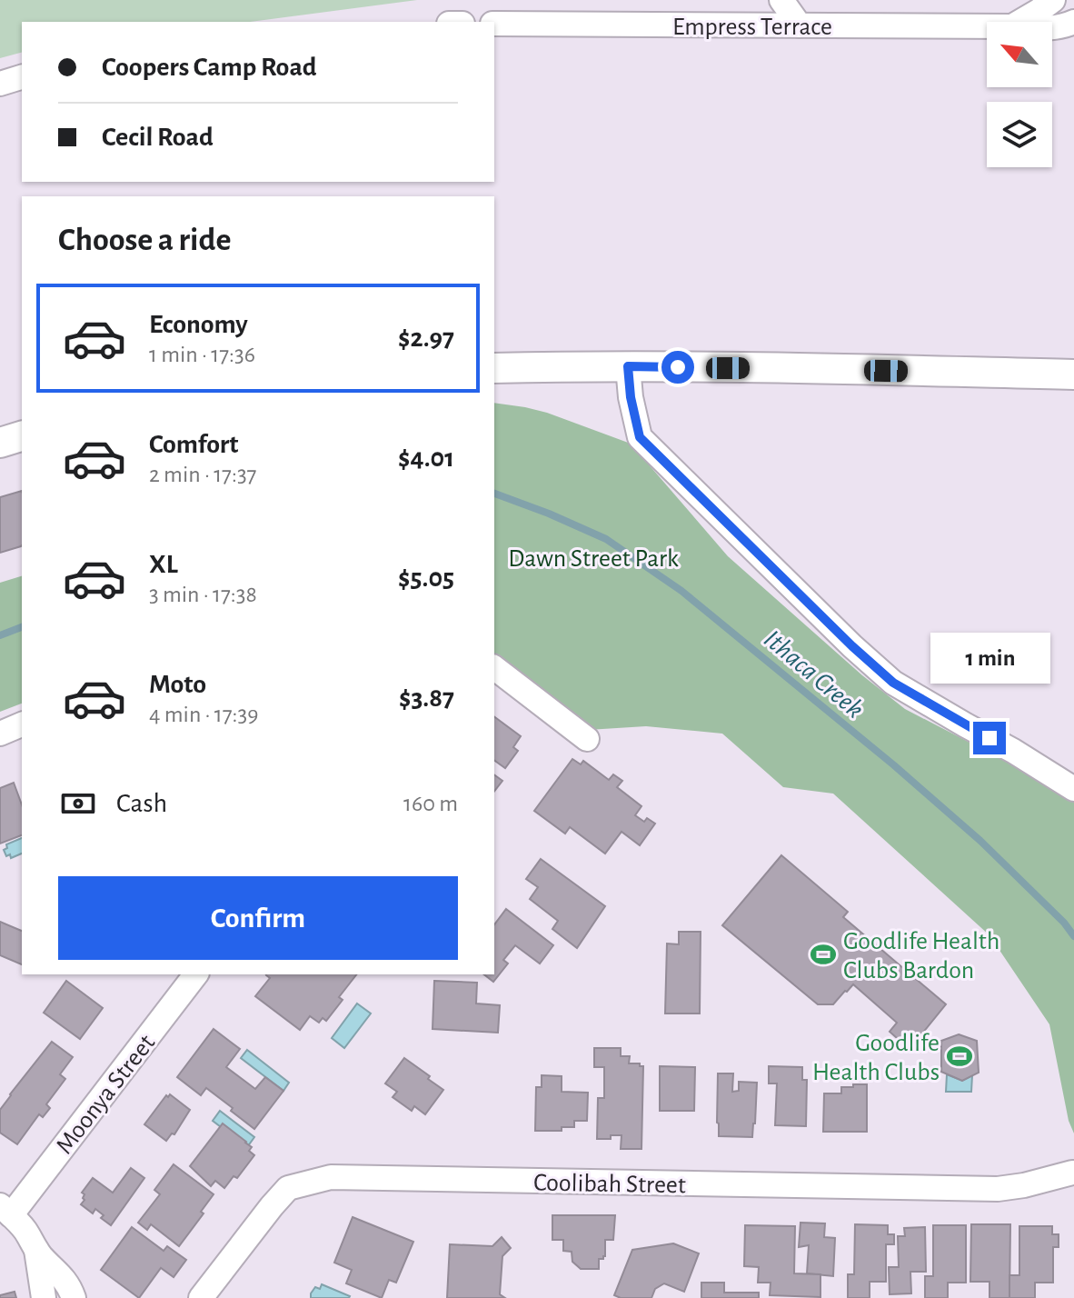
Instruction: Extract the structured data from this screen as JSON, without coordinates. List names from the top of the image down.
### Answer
{
  "streets": {
    "street": ["Empress Terrace", "Moonya Street", "Coolibah Street"]
  },
  "water": ["Ithaca Creek"],
  "parks": ["Dawn Street Park"],
  "places": {
    "sports": ["Goodlife Health Clubs Bardon", "Goodlife Health Clubs"]
  },
  "north": "top left",
  "page": {
    "banner": ["Coopers Camp Road", "Cecil Road"],
    "heading": "Choose a ride",
    "list": [
      {
        "name": "Economy",
        "note": "1 min · 17:36",
        "value": "$2.97"
      },
      {
        "name": "Comfort",
        "note": "2 min · 17:37",
        "value": "$4.01"
      },
      {
        "name": "XL",
        "note": "3 min · 17:38",
        "value": "$5.05"
      },
      {
        "name": "Moto",
        "note": "4 min · 17:39",
        "value": "$3.87"
      }
    ],
    "bubble": "1 min",
    "pay": ["Cash", "160 m"],
    "buttons": "Confirm"
  }
}
